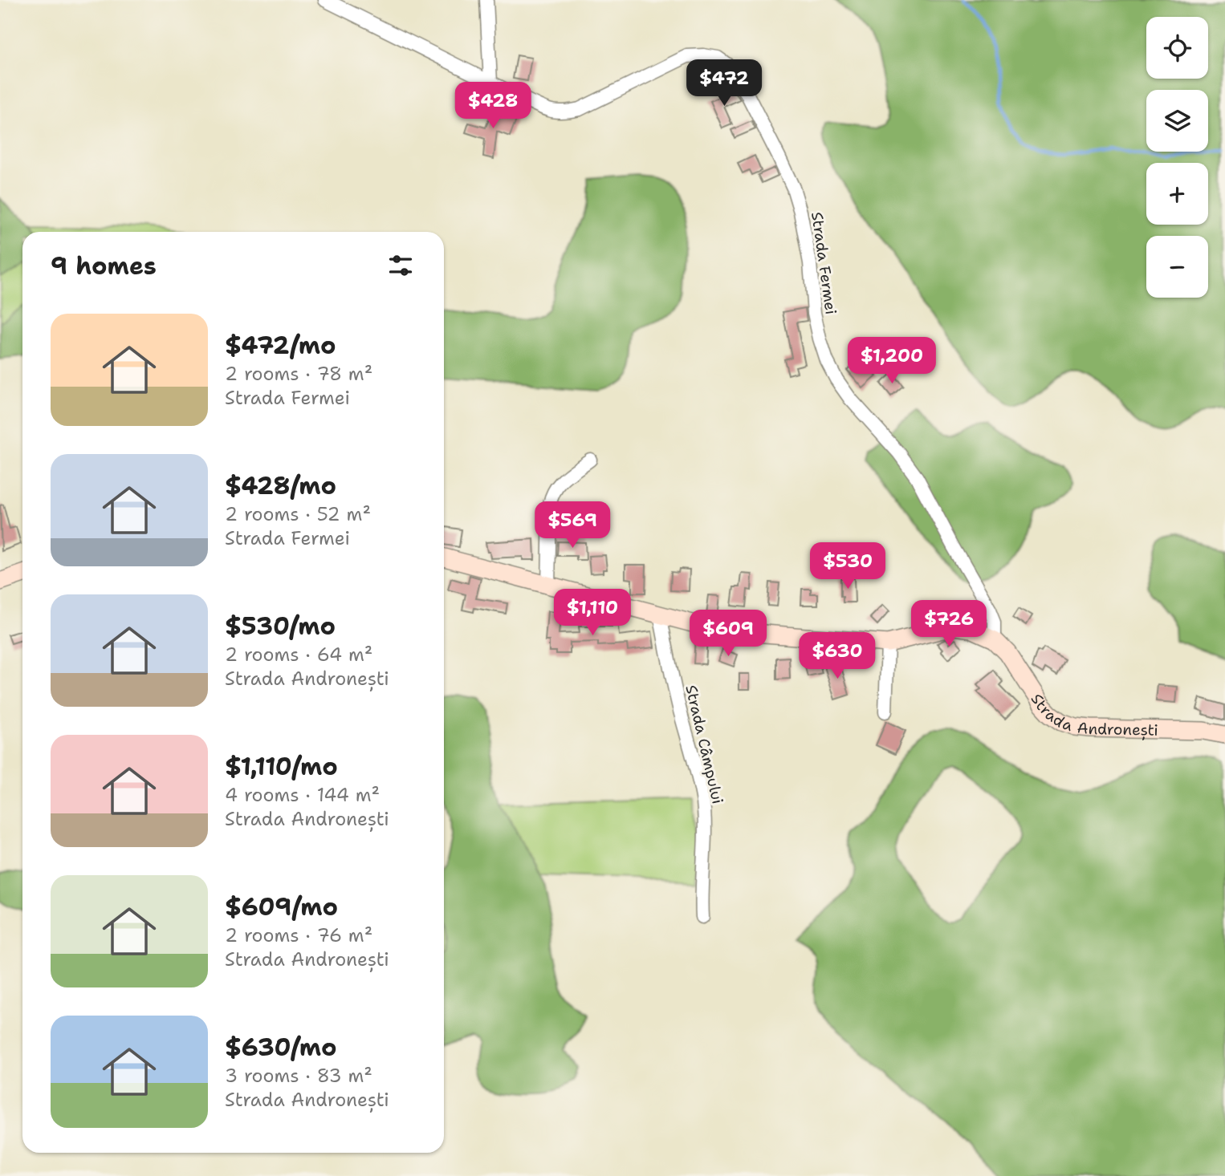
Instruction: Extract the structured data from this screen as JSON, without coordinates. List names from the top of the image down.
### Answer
{
  "streets": {
    "street": ["Strada Fermei", "Strada Andronești", "Strada Câmpului"]
  },
  "crossings": [
    ["Strada Fermei", "Strada Andronești"],
    ["Strada Andronești", "Strada Câmpului"]
  ],
  "page": {
    "map_buttons": ["+", "−"],
    "price": [
      "$472",
      "$428",
      "$1,200",
      "$569",
      "$530",
      "$1,110",
      "$726",
      "$609",
      "$630"
    ],
    "heading": "9 homes",
    "list": [
      {
        "name": "$472/mo",
        "note": "2 rooms · 78 m² · Strada Fermei"
      },
      {
        "name": "$428/mo",
        "note": "2 rooms · 52 m² · Strada Fermei"
      },
      {
        "name": "$530/mo",
        "note": "2 rooms · 64 m² · Strada Andronești"
      },
      {
        "name": "$1,110/mo",
        "note": "4 rooms · 144 m² · Strada Andronești"
      },
      {
        "name": "$609/mo",
        "note": "2 rooms · 76 m² · Strada Andronești"
      },
      {
        "name": "$630/mo",
        "note": "3 rooms · 83 m² · Strada Andronești"
      }
    ]
  }
}
